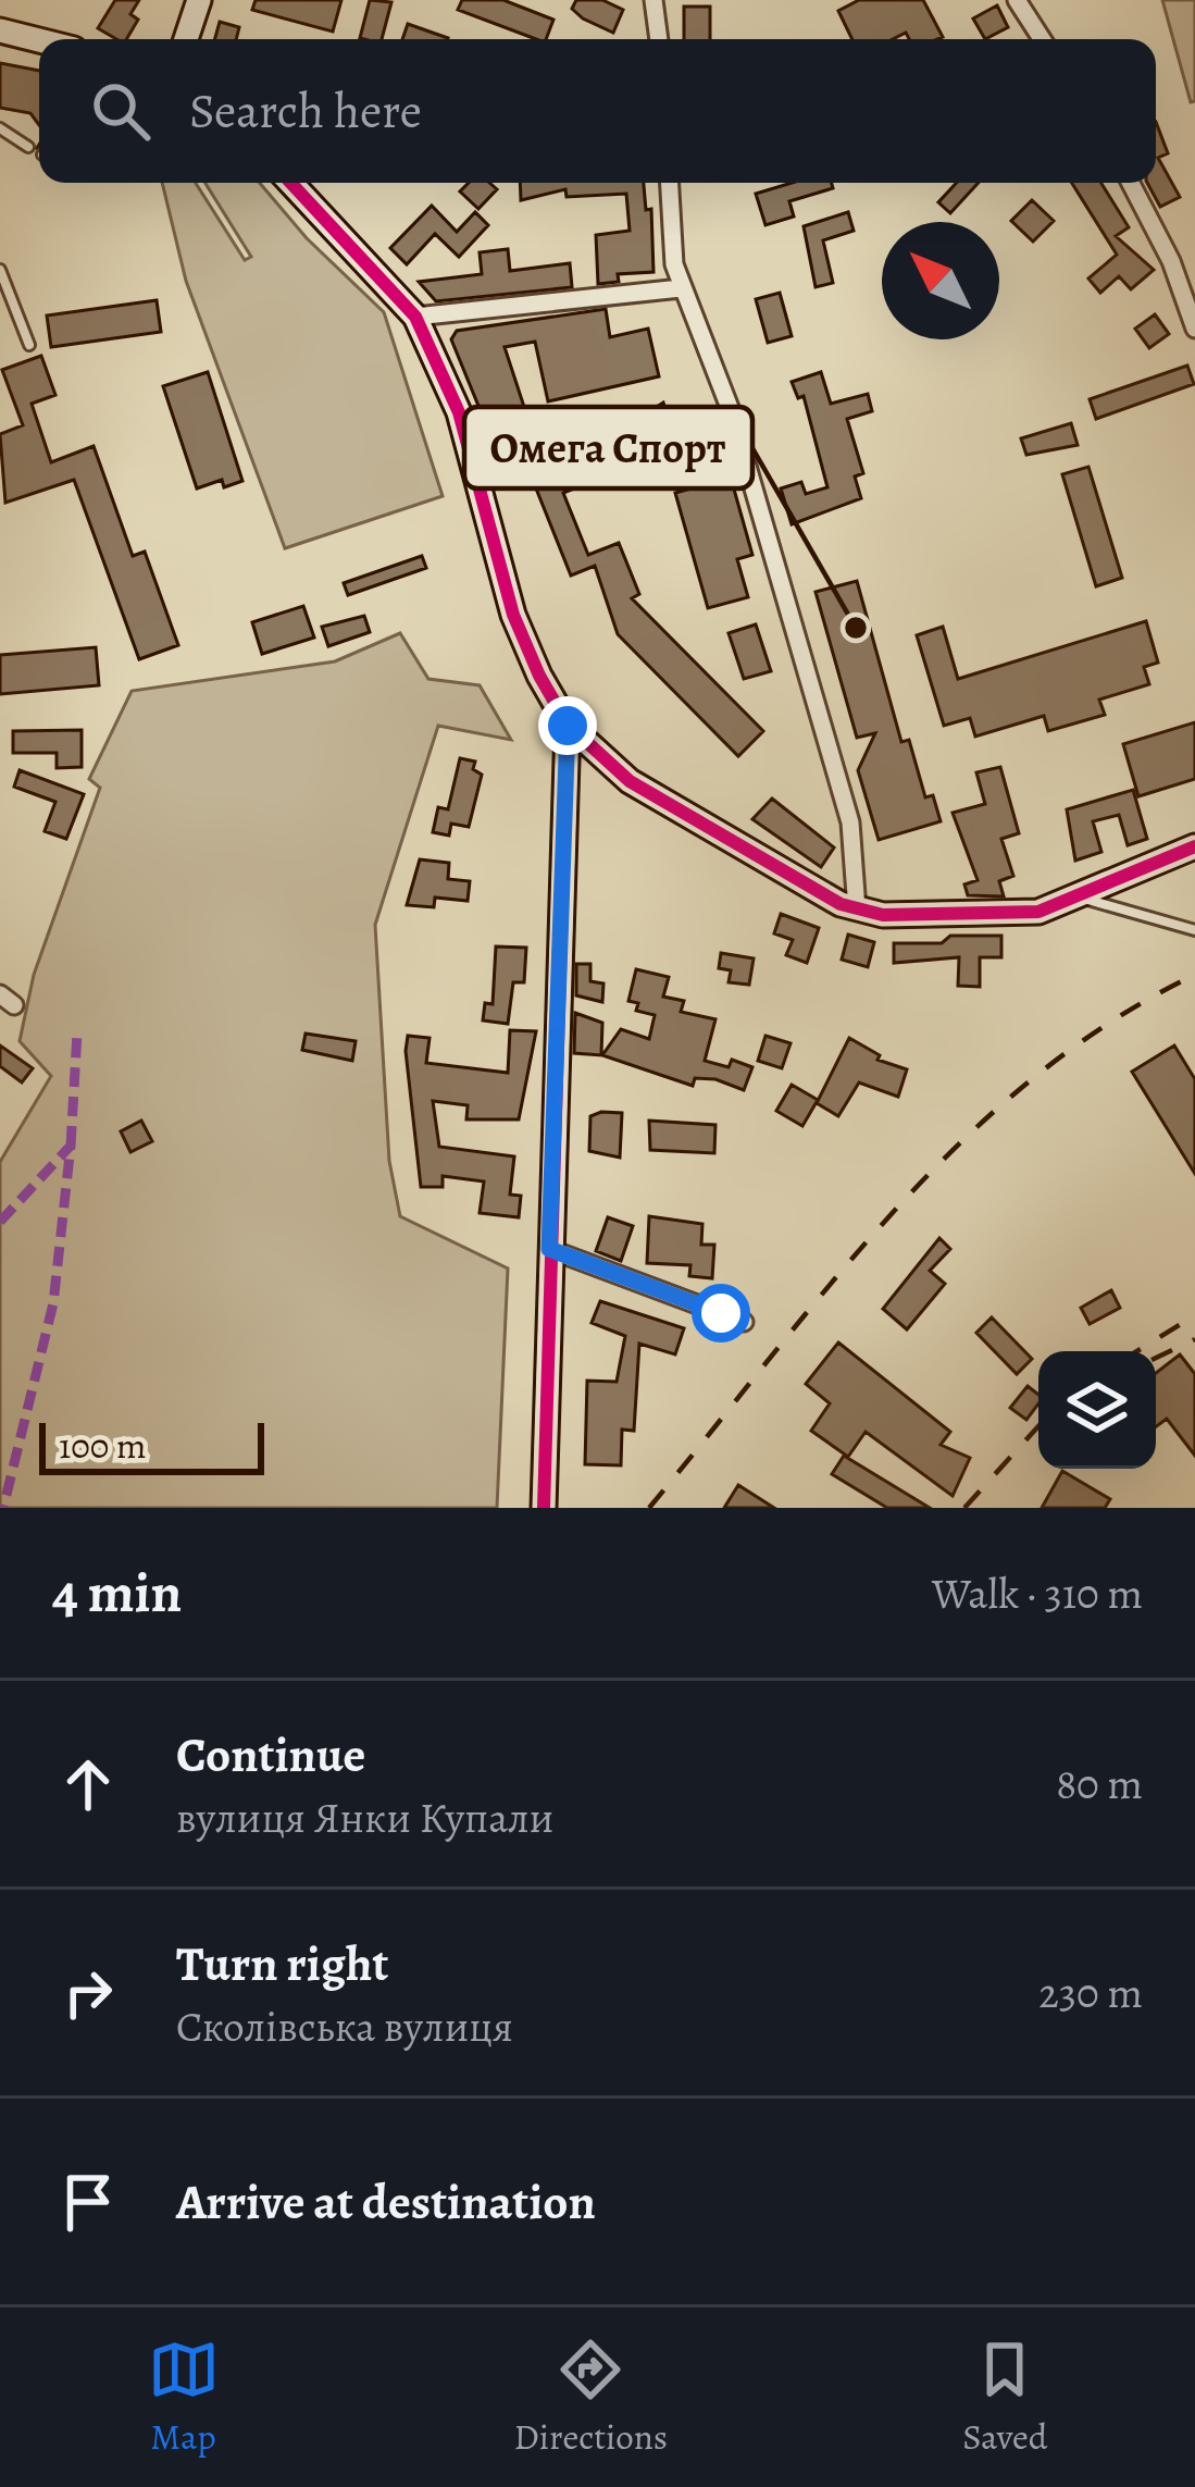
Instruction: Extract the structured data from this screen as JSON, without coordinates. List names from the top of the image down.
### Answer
{
  "places": ["Омега Спорт"],
  "scale_bar": "100 m",
  "north": "top left",
  "page": {
    "search": "Search here",
    "scale": "100 m",
    "heading": ["4 min", "Walk · 310 m"],
    "list": [
      ["Continue", "вулиця Янки Купали", "80 m"],
      ["Turn right", "Сколівська вулиця", "230 m"],
      "Arrive at destination"
    ],
    "nav": ["Map", "Directions", "Saved"]
  }
}
